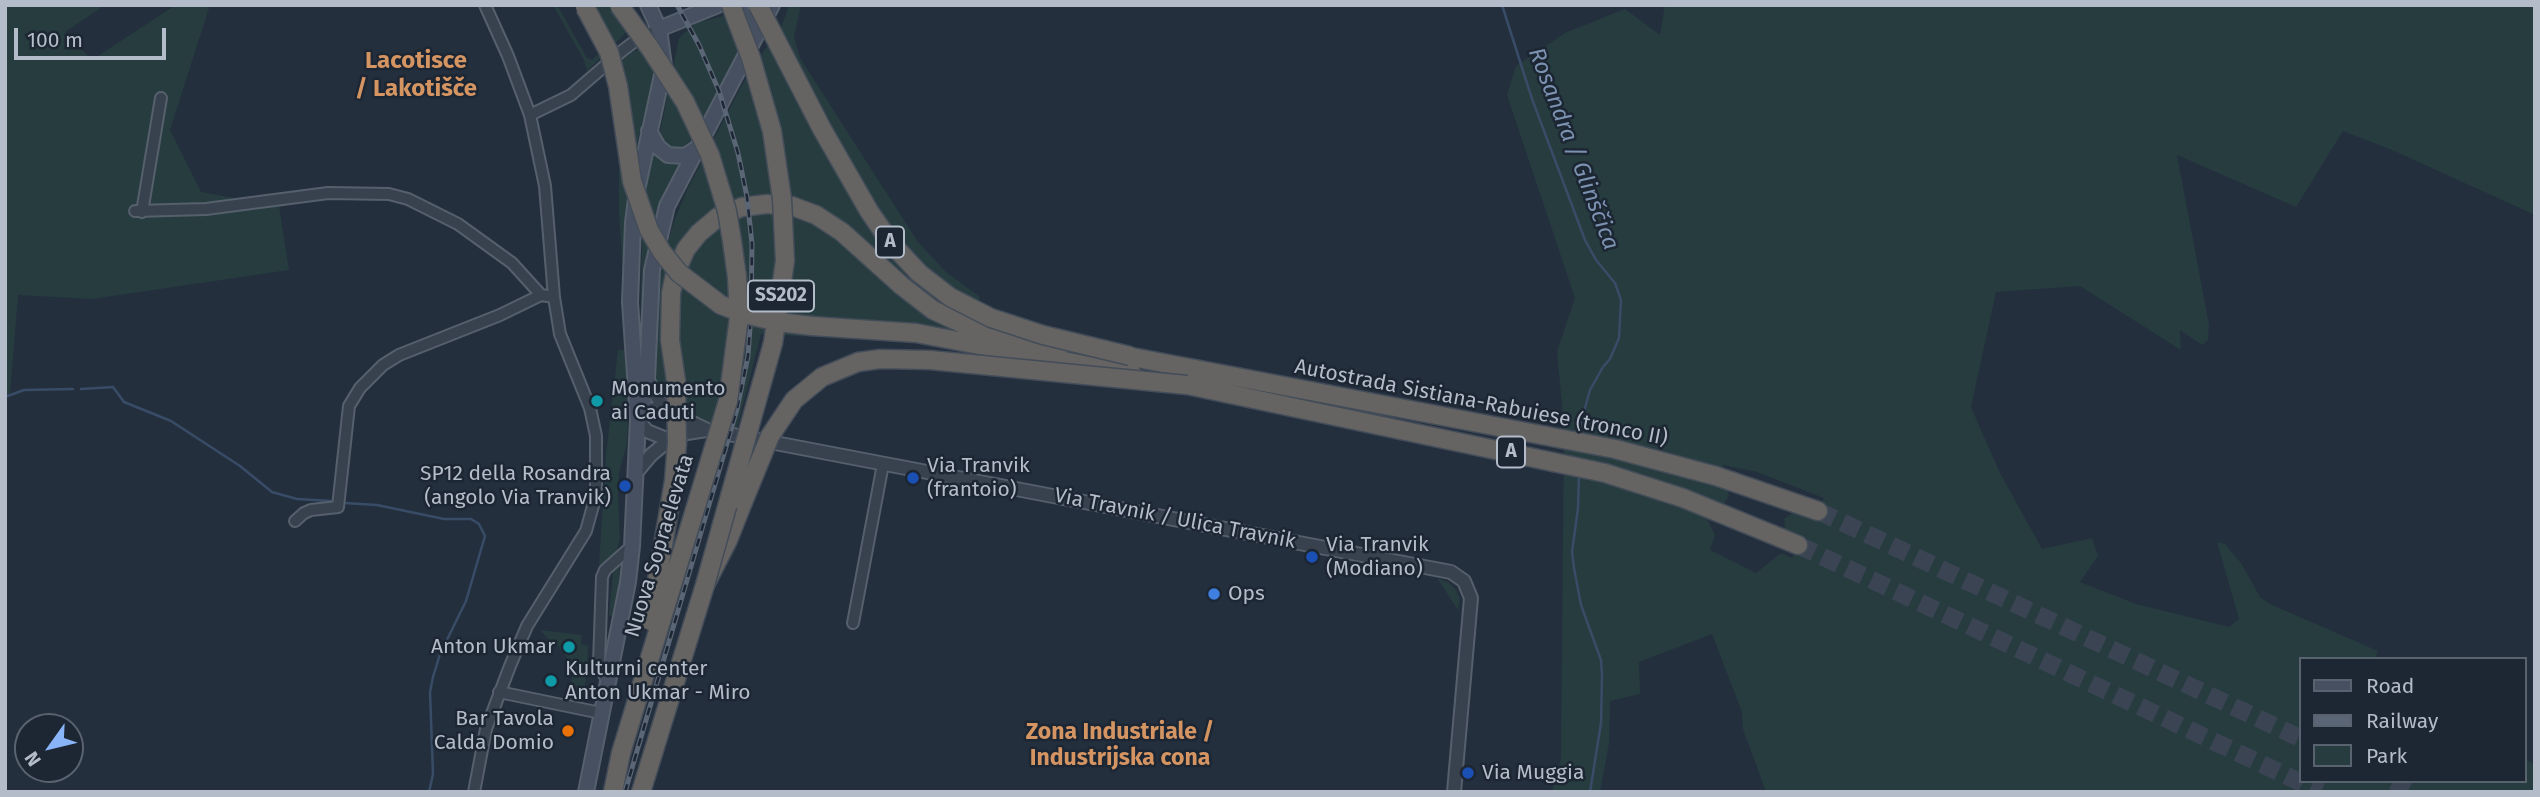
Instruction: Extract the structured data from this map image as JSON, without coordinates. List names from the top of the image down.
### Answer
{
  "streets": {
    "highway": [
      "A",
      "SS202",
      "Autostrada Sistiana-Rabuiese (tronco II)",
      "Nuova Sopraelevata"
    ],
    "street": ["Via Travnik / Ulica Travnik"]
  },
  "crossings": [
    ["A", "SS202"],
    ["A", "Autostrada Sistiana-Rabuiese (tronco II)"],
    ["A", "Nuova Sopraelevata"]
  ],
  "districts": ["Lacotisce / Lakotišče", "Zona Industriale / Industrijska cona"],
  "water": ["Rosandra / Glinščica"],
  "places": [
    "Monumento ai Caduti",
    "Via Tranvik (frantoio)",
    "SP12 della Rosandra (angolo Via Tranvik)",
    "Via Tranvik (Modiano)",
    "Ops",
    "Anton Ukmar",
    "Kulturni center Anton Ukmar - Miro",
    "Bar Tavola Calda Domio",
    "Via Muggia"
  ],
  "legend": ["Road", "Railway", "Park"],
  "scale_bar": "100 m",
  "north": "bottom left"
}
